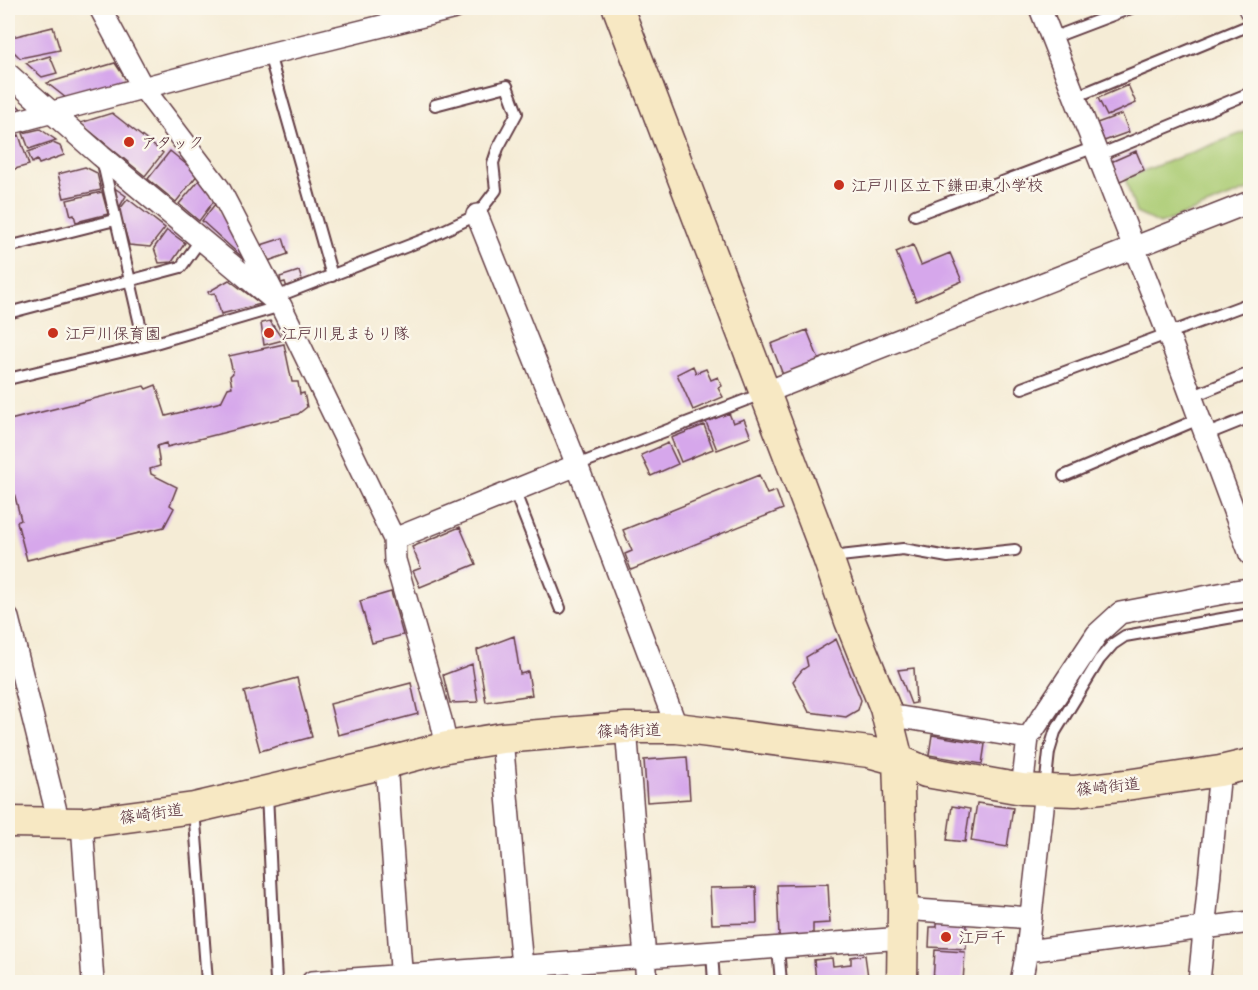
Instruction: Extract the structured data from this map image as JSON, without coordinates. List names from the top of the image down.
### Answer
{
  "streets": {
    "street": ["篠崎街道"]
  },
  "places": [
    "アタック",
    "江戸川区立下鎌田東小学校",
    "江戸川保育園",
    "江戸川見まもり隊",
    "江戸千"
  ]
}
